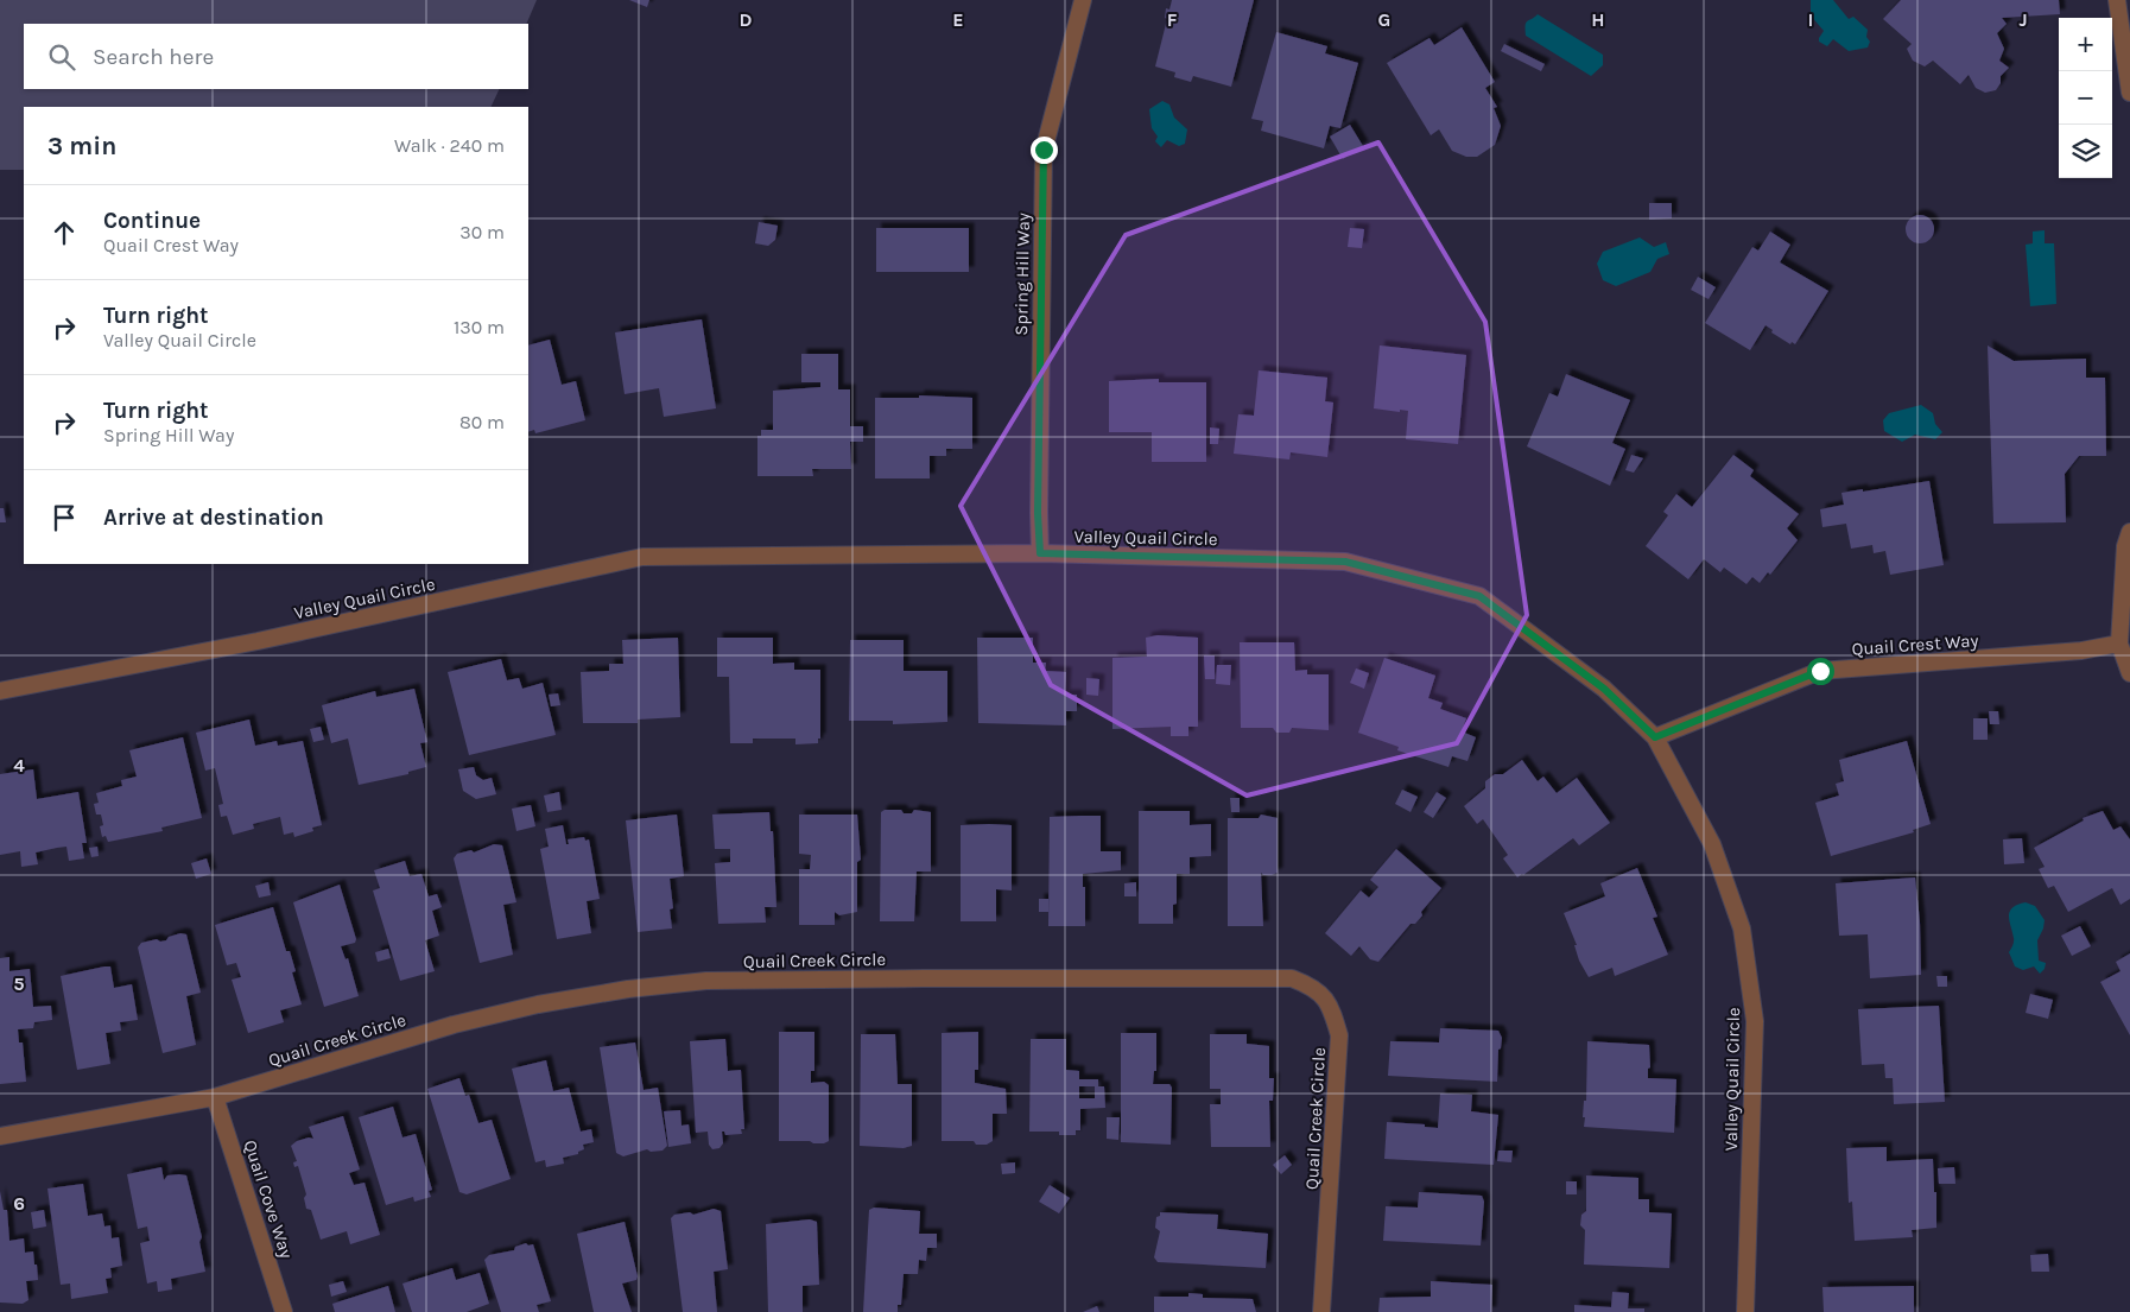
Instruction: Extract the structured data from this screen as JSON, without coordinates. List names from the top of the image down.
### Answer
{
  "streets": {
    "street": [
      "Spring Hill Way",
      "Valley Quail Circle",
      "Quail Crest Way",
      "Quail Creek Circle",
      "Quail Cove Way"
    ]
  },
  "crossings": [
    ["Spring Hill Way", "Valley Quail Circle"],
    ["Valley Quail Circle", "Quail Crest Way"],
    ["Quail Creek Circle", "Quail Cove Way"]
  ],
  "page": {
    "map_buttons": ["+", "−"],
    "search": "Search here",
    "heading": ["3 min", "Walk · 240 m"],
    "list": [
      ["Continue", "Quail Crest Way", "30 m"],
      ["Turn right", "Valley Quail Circle", "130 m"],
      ["Turn right", "Spring Hill Way", "80 m"],
      "Arrive at destination"
    ]
  },
  "grid": {
    "columns": [
      "D",
      "E",
      "F",
      "G",
      "H",
      "I",
      "J"
    ],
    "rows": ["4", "5", "6"]
  }
}
